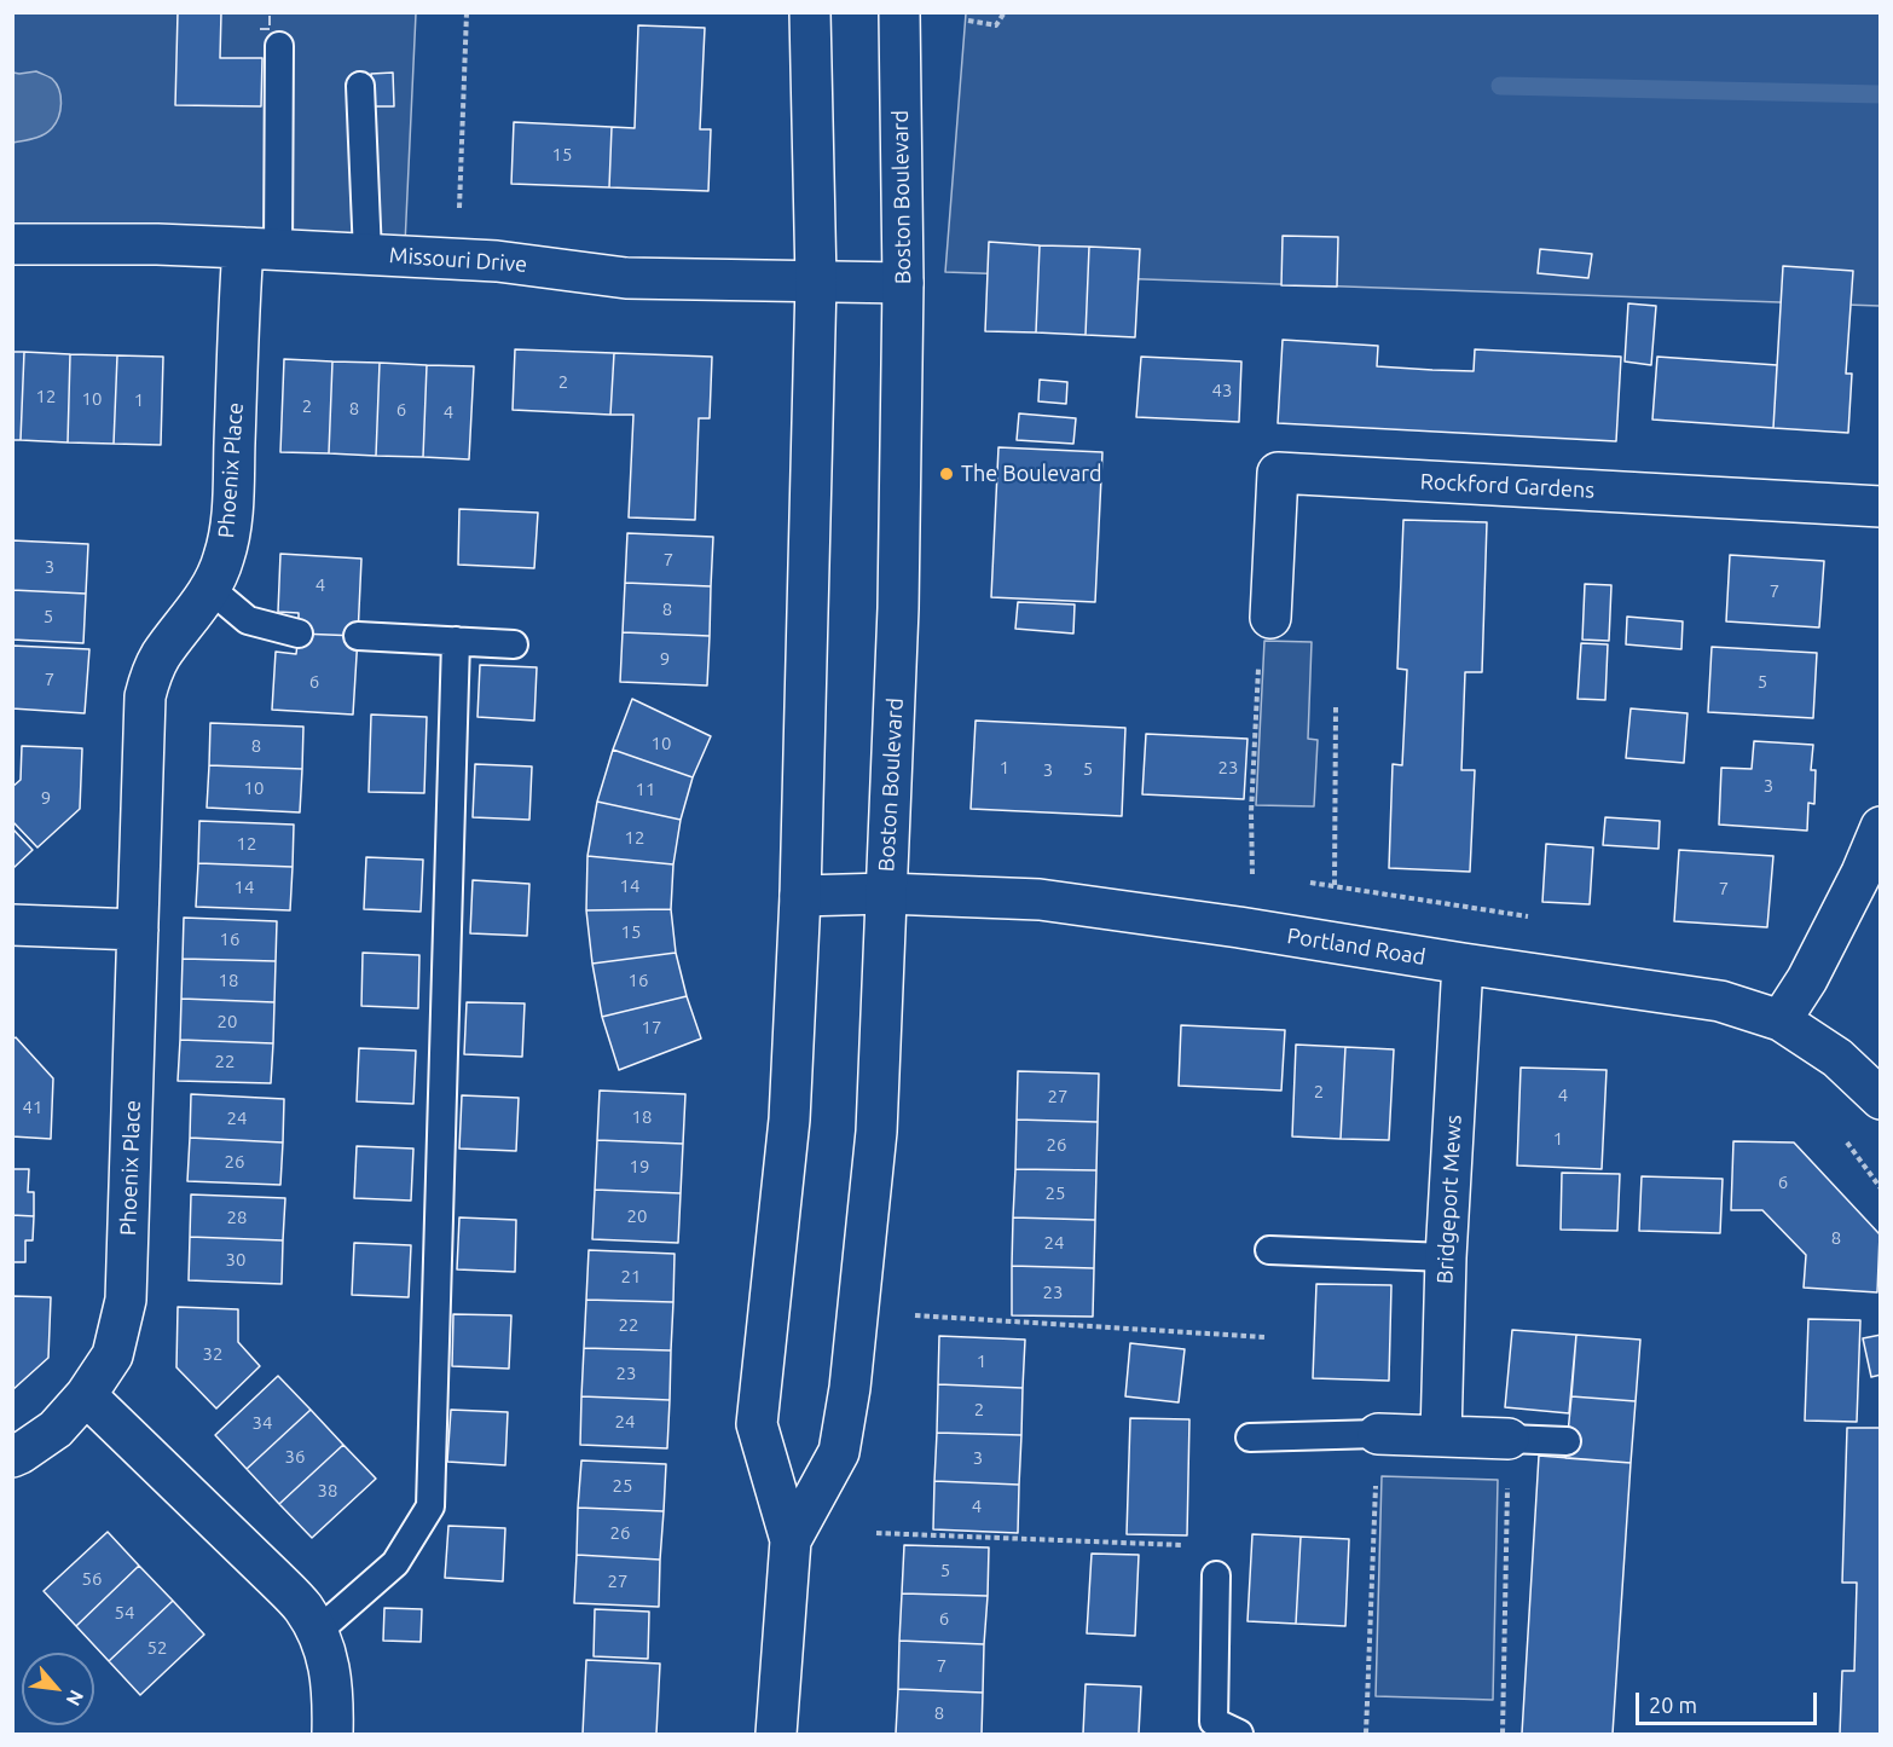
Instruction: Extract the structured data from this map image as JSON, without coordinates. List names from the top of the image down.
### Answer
{
  "streets": {
    "street": [
      "Boston Boulevard",
      "Missouri Drive",
      "Phoenix Place",
      "Rockford Gardens",
      "Portland Road",
      "Bridgeport Mews"
    ]
  },
  "crossings": [
    ["Boston Boulevard", "Missouri Drive"],
    ["Boston Boulevard", "Portland Road"],
    ["Missouri Drive", "Phoenix Place"],
    ["Portland Road", "Bridgeport Mews"]
  ],
  "places": ["The Boulevard"],
  "house_numbers": [
    "15",
    "2",
    "43",
    "12",
    "10",
    "1",
    "2",
    "8",
    "6",
    "4",
    "7",
    "3",
    "4",
    "7",
    "8",
    "5",
    "9",
    "7",
    "6",
    "5",
    "10",
    "8",
    "1",
    "23",
    "5",
    "3",
    "3",
    "10",
    "11",
    "9",
    "12",
    "12",
    "14",
    "14",
    "7",
    "15",
    "16",
    "18",
    "16",
    "20",
    "17",
    "22",
    "2",
    "4",
    "27",
    "41",
    "18",
    "24",
    "1",
    "26",
    "26",
    "19",
    "6",
    "25",
    "20",
    "28",
    "8",
    "24",
    "30",
    "21",
    "23",
    "22",
    "32",
    "1",
    "23",
    "2",
    "24",
    "34",
    "36",
    "3",
    "25",
    "38",
    "4",
    "26",
    "5",
    "56",
    "27",
    "54",
    "6",
    "52",
    "7",
    "8"
  ],
  "scale_bar": "20 m",
  "north": "bottom right"
}
